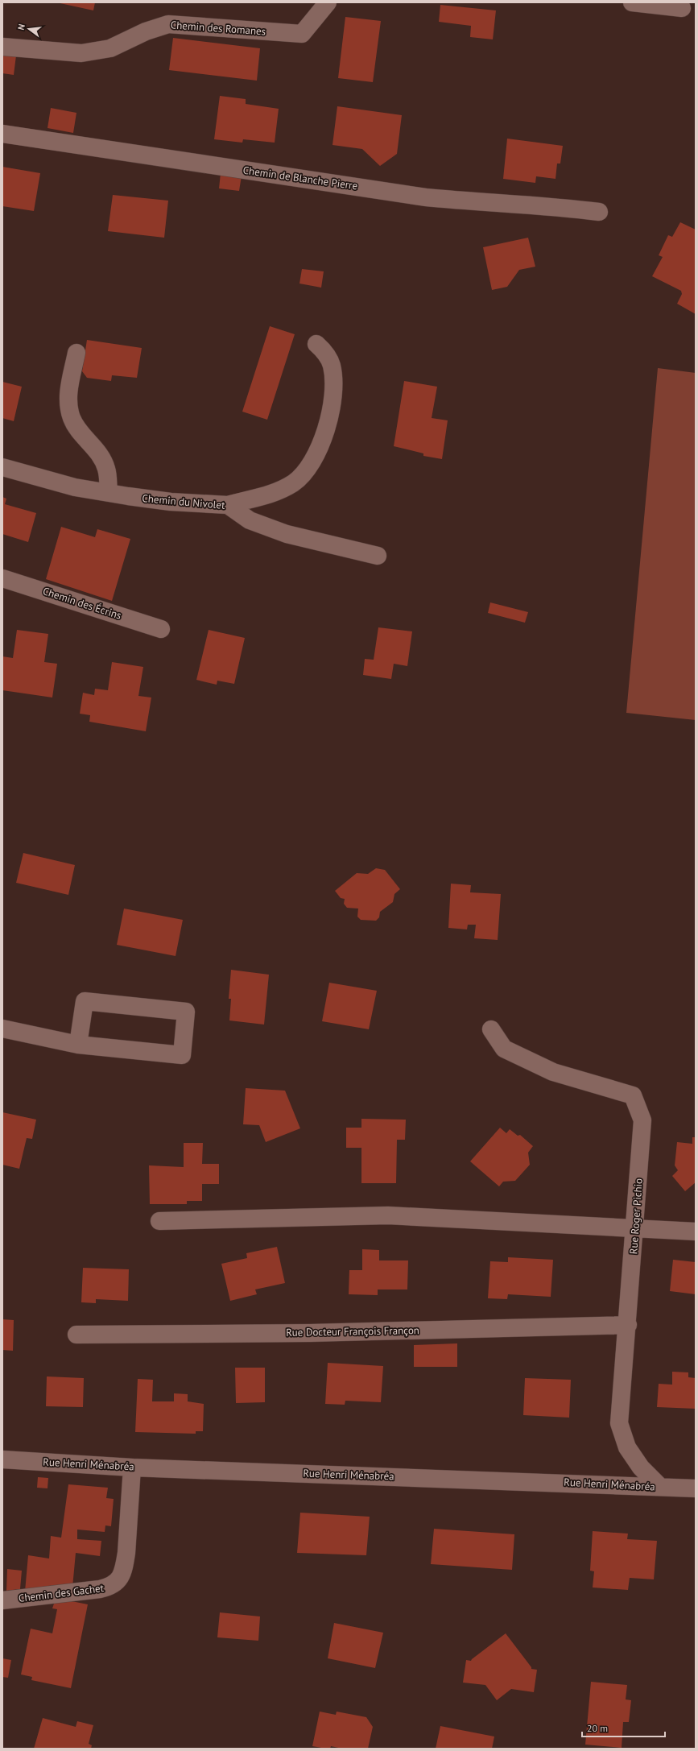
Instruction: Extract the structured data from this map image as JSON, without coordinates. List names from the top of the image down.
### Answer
{
  "streets": {
    "street": [
      "Chemin des Romanes",
      "Chemin de Blanche Pierre",
      "Chemin du Nivolet",
      "Chemin des Écrins",
      "Rue Roger Pichio",
      "Rue Docteur François Françon",
      "Rue Henri Ménabréa",
      "Chemin des Gachet"
    ]
  },
  "crossings": [
    ["Rue Roger Pichio", "Rue Docteur François Françon"],
    ["Rue Roger Pichio", "Rue Henri Ménabréa"],
    ["Rue Henri Ménabréa", "Chemin des Gachet"]
  ],
  "scale_bar": "20 m",
  "north": "left"
}
